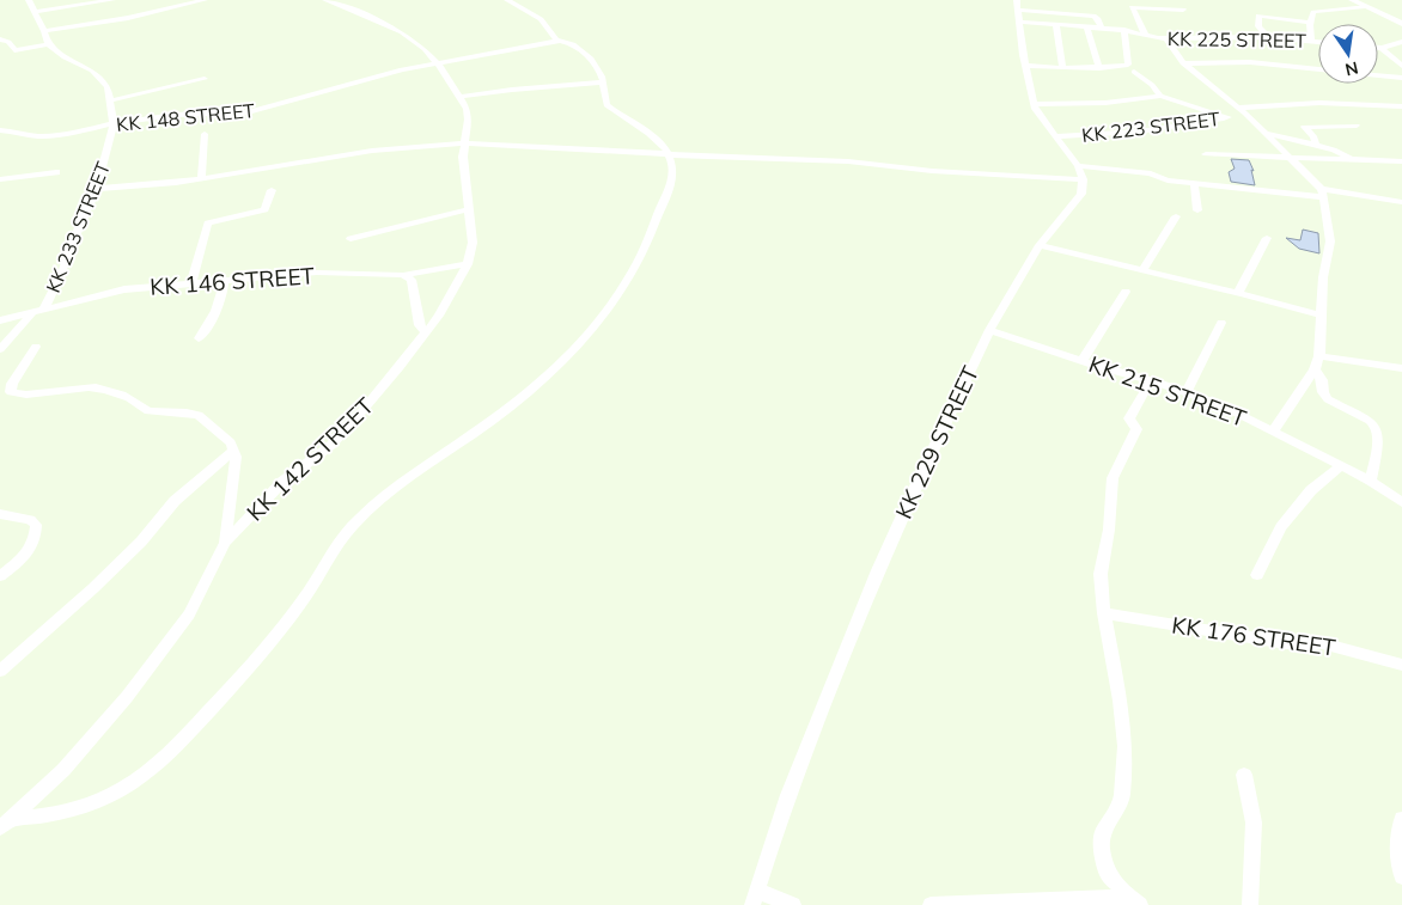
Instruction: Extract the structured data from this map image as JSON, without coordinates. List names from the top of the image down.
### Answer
{
  "streets": {
    "street": [
      "KK 225 STREET",
      "KK 148 STREET",
      "KK 223 STREET",
      "KK 233 STREET",
      "KK 146 STREET",
      "KK 215 STREET",
      "KK 229 STREET",
      "KK 142 STREET",
      "KK 176 STREET"
    ]
  },
  "crossings": [
    ["KK 148 STREET", "KK 233 STREET"],
    ["KK 148 STREET", "KK 142 STREET"],
    ["KK 233 STREET", "KK 146 STREET"],
    ["KK 146 STREET", "KK 142 STREET"],
    ["KK 215 STREET", "KK 229 STREET"]
  ],
  "north": "bottom"
}
